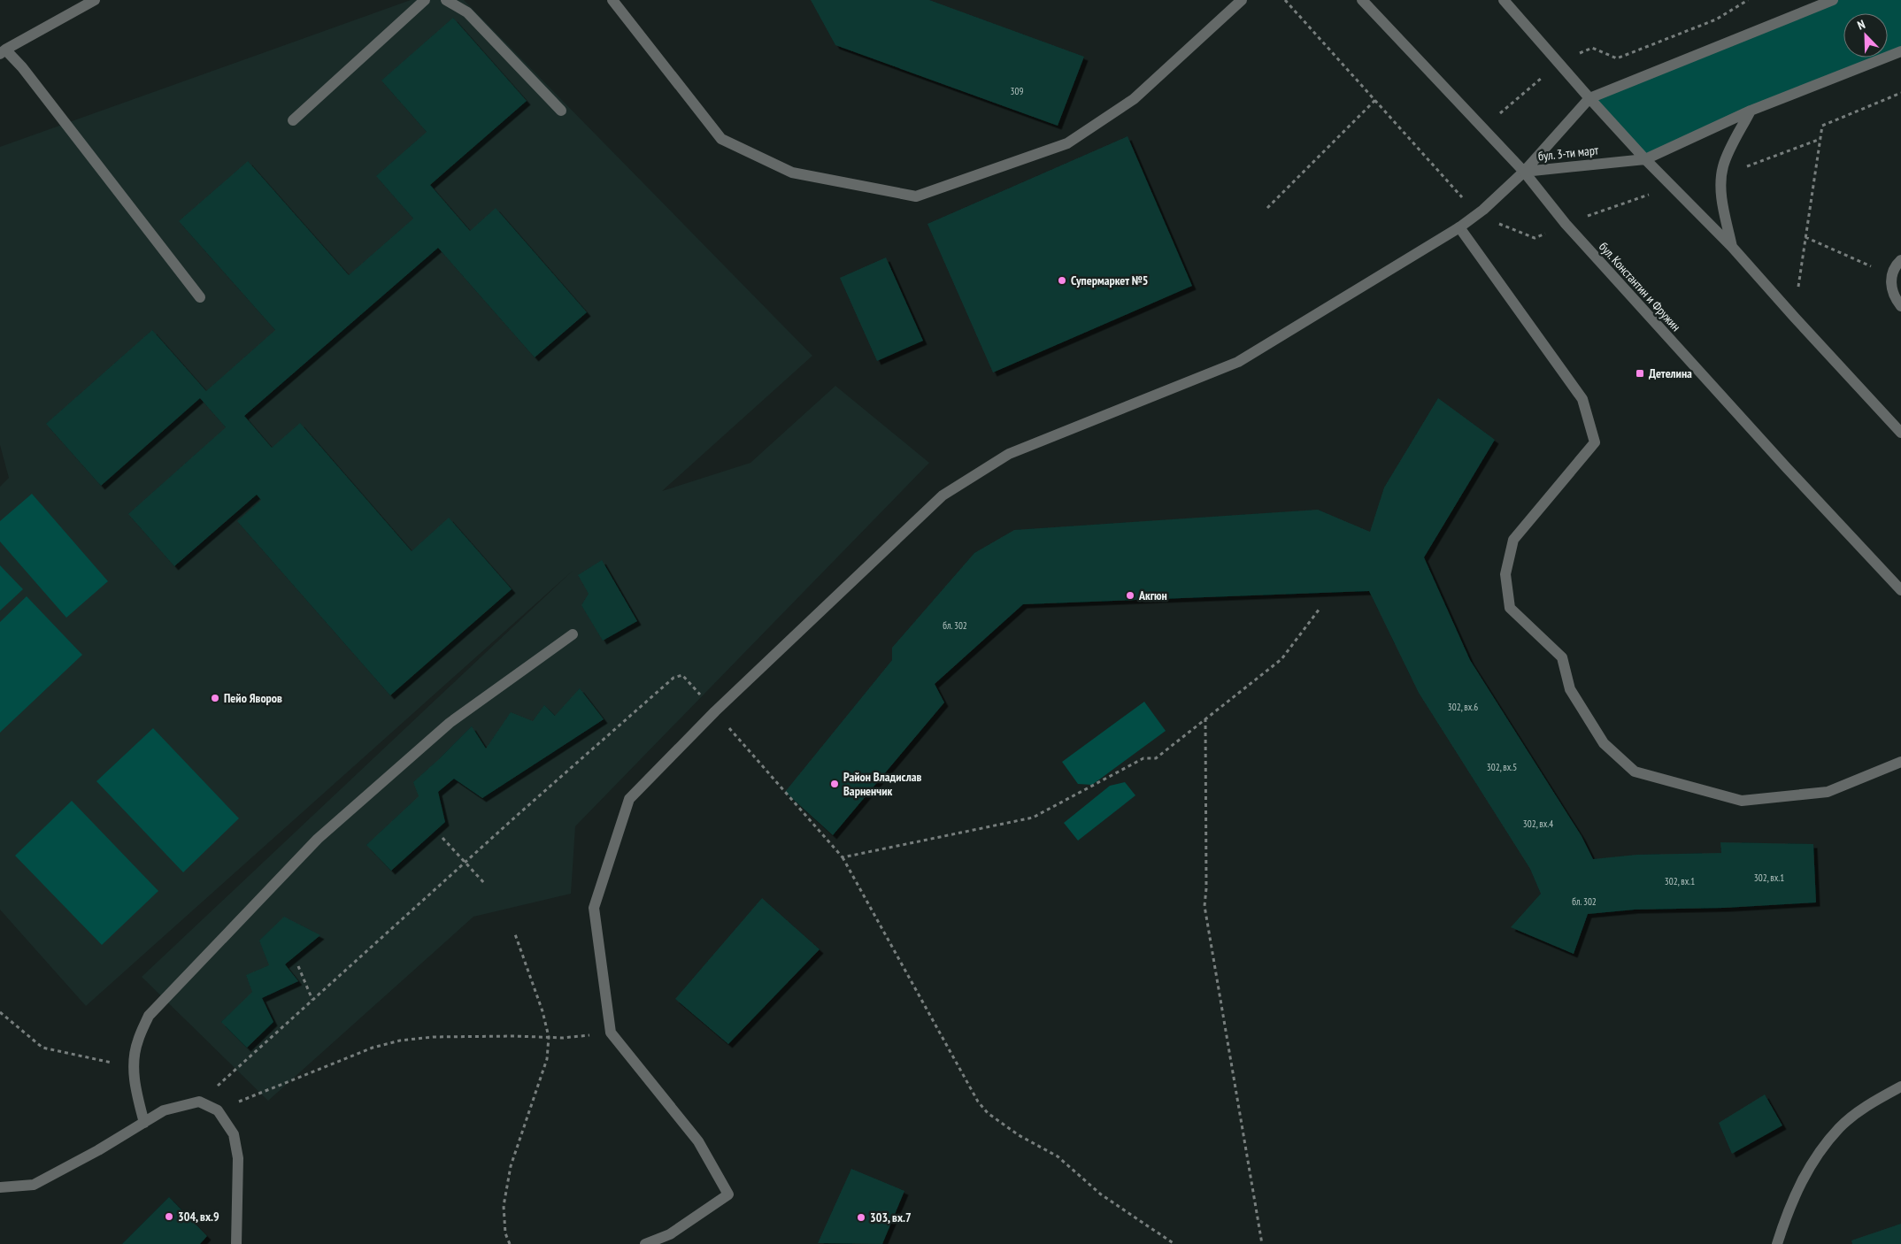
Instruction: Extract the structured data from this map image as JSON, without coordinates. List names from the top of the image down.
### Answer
{
  "streets": {
    "street": ["бул. 3-ти март", "бул. Константин и Фружин"]
  },
  "crossings": [
    ["бул. 3-ти март", "бул. Константин и Фружин"]
  ],
  "places": {
    "other": [
      "Супермаркет №5",
      "Акгюн",
      "Пейо Яворов",
      "Район Владислав Варненчик",
      "304, вх.9",
      "303, вх.7"
    ],
    "transit": ["Детелина"]
  },
  "house_numbers": [
    "309",
    "бл. 302",
    "302, вх.6",
    "302, вх.5",
    "302, вх.4",
    "302, вх.1",
    "302, вх.1",
    "бл. 302"
  ],
  "north": "top left"
}
